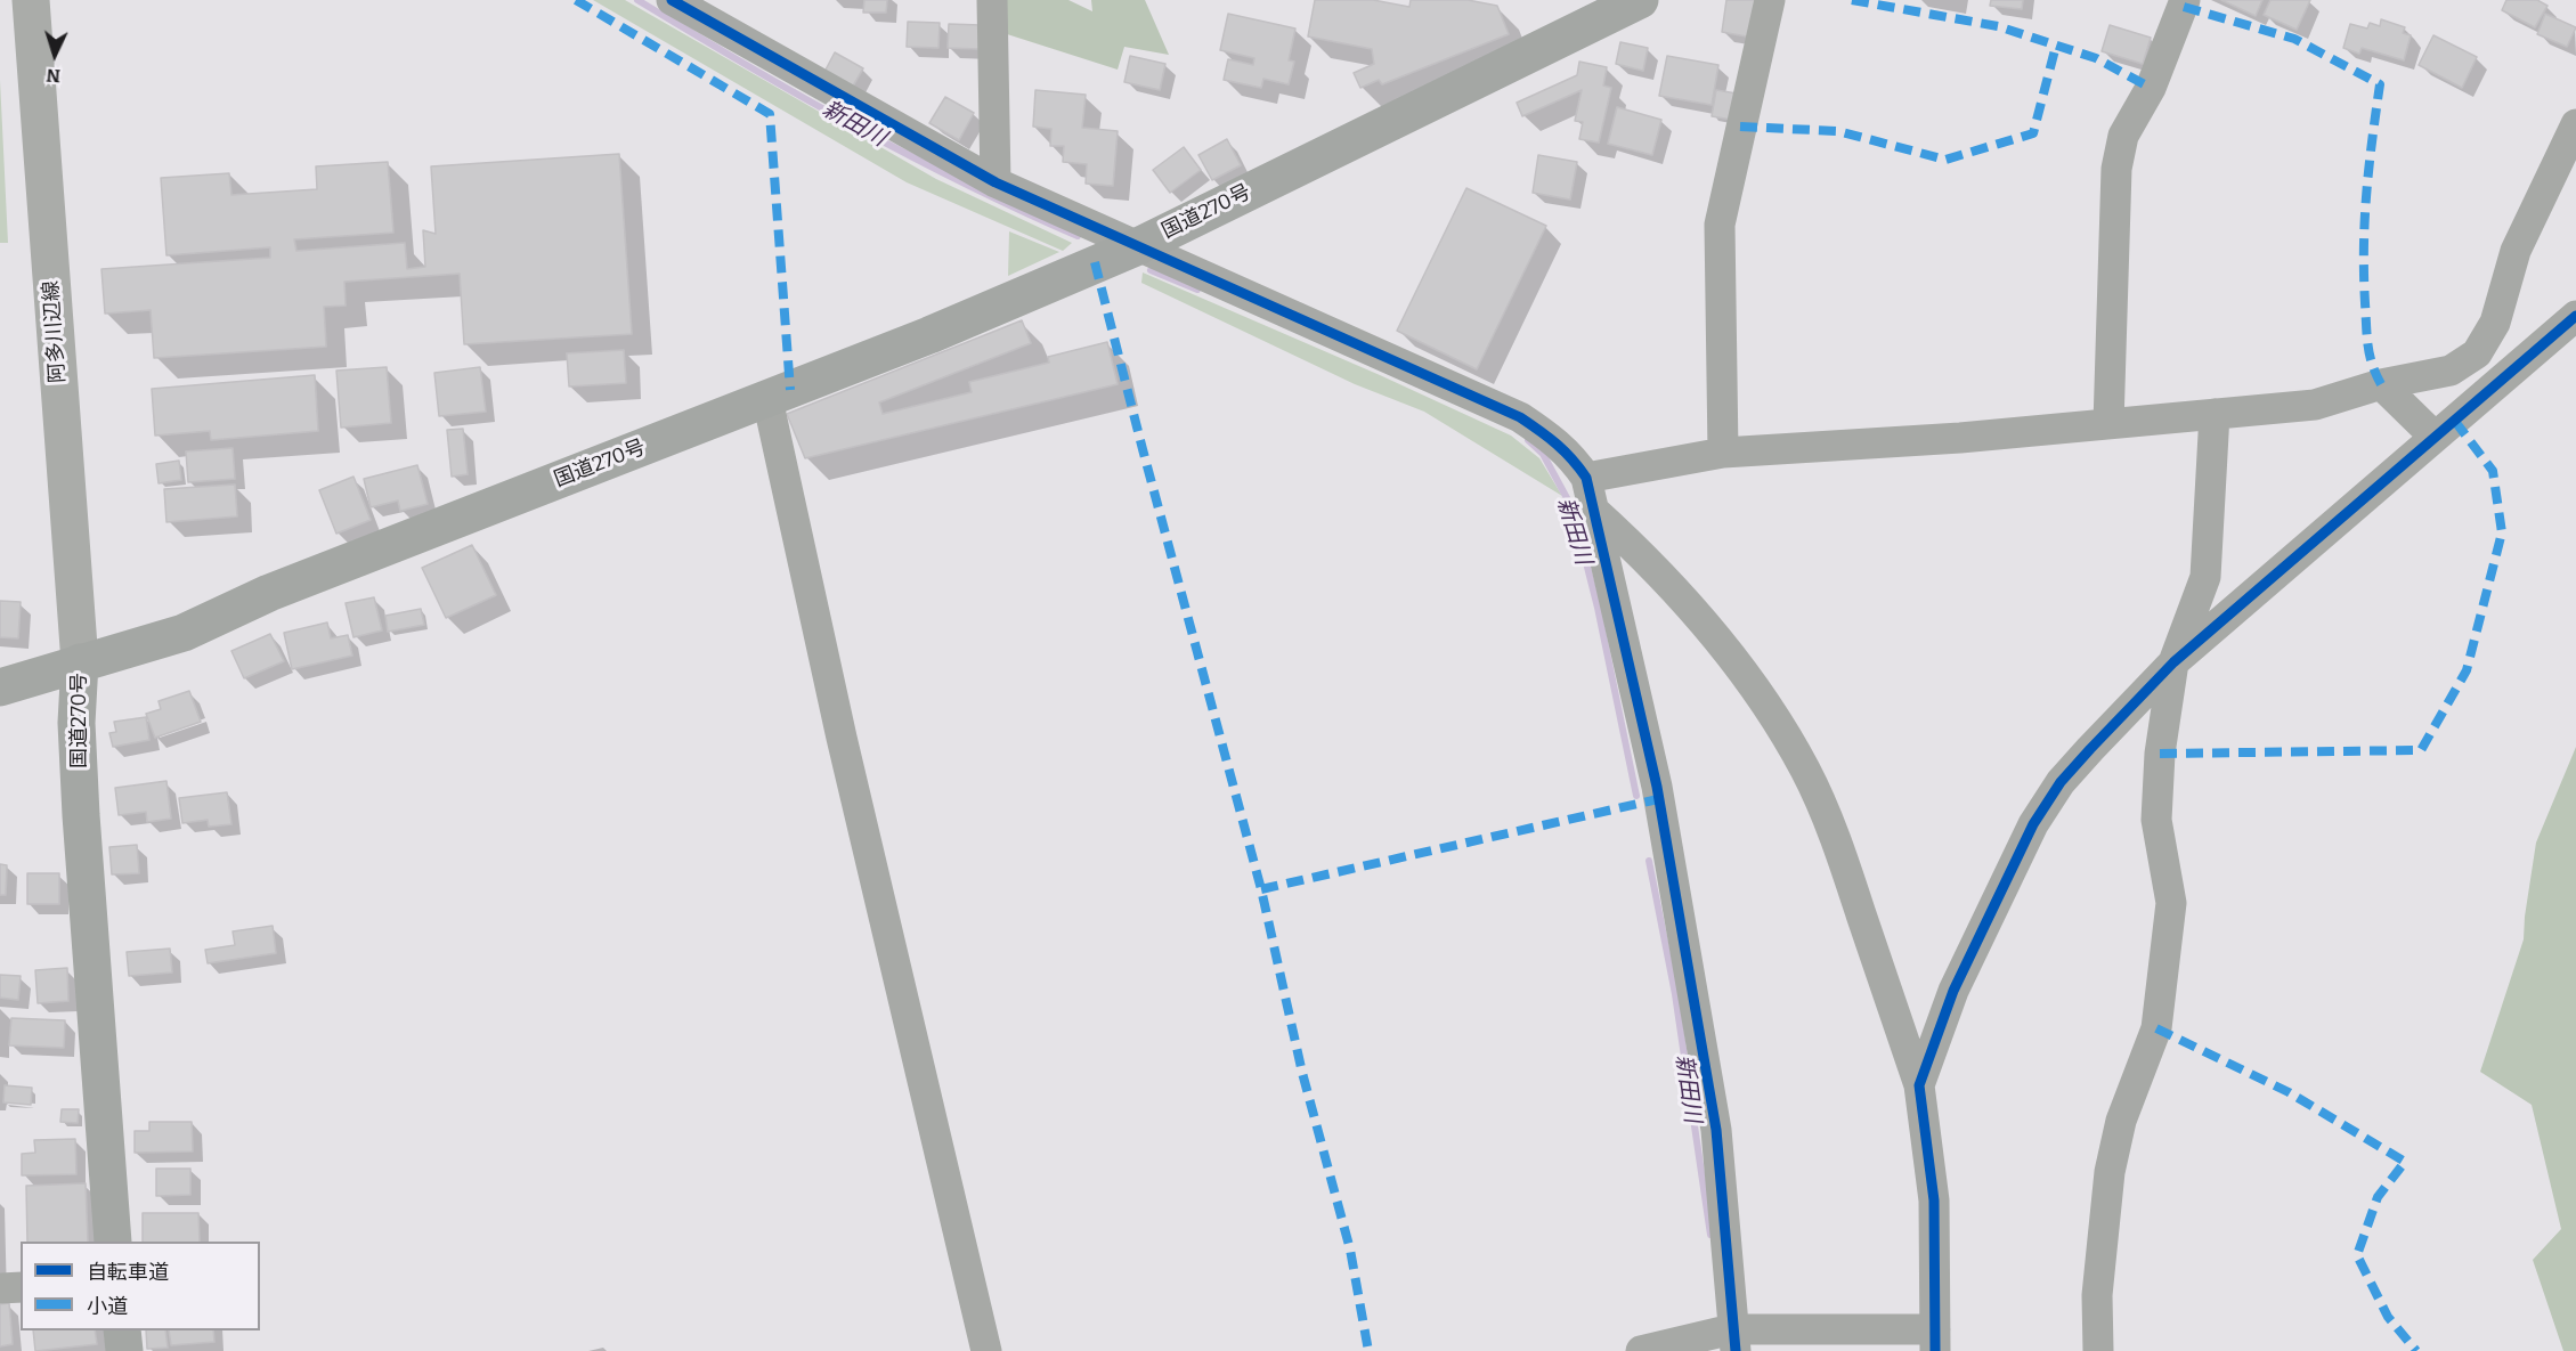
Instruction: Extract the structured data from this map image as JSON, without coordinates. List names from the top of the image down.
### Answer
{
  "streets": {
    "highway": ["国道270号"],
    "main road": ["阿多川辺線"]
  },
  "crossings": [
    ["国道270号", "阿多川辺線"]
  ],
  "water": ["新田川"],
  "legend": ["自転車道", "小道"],
  "north": "bottom"
}
